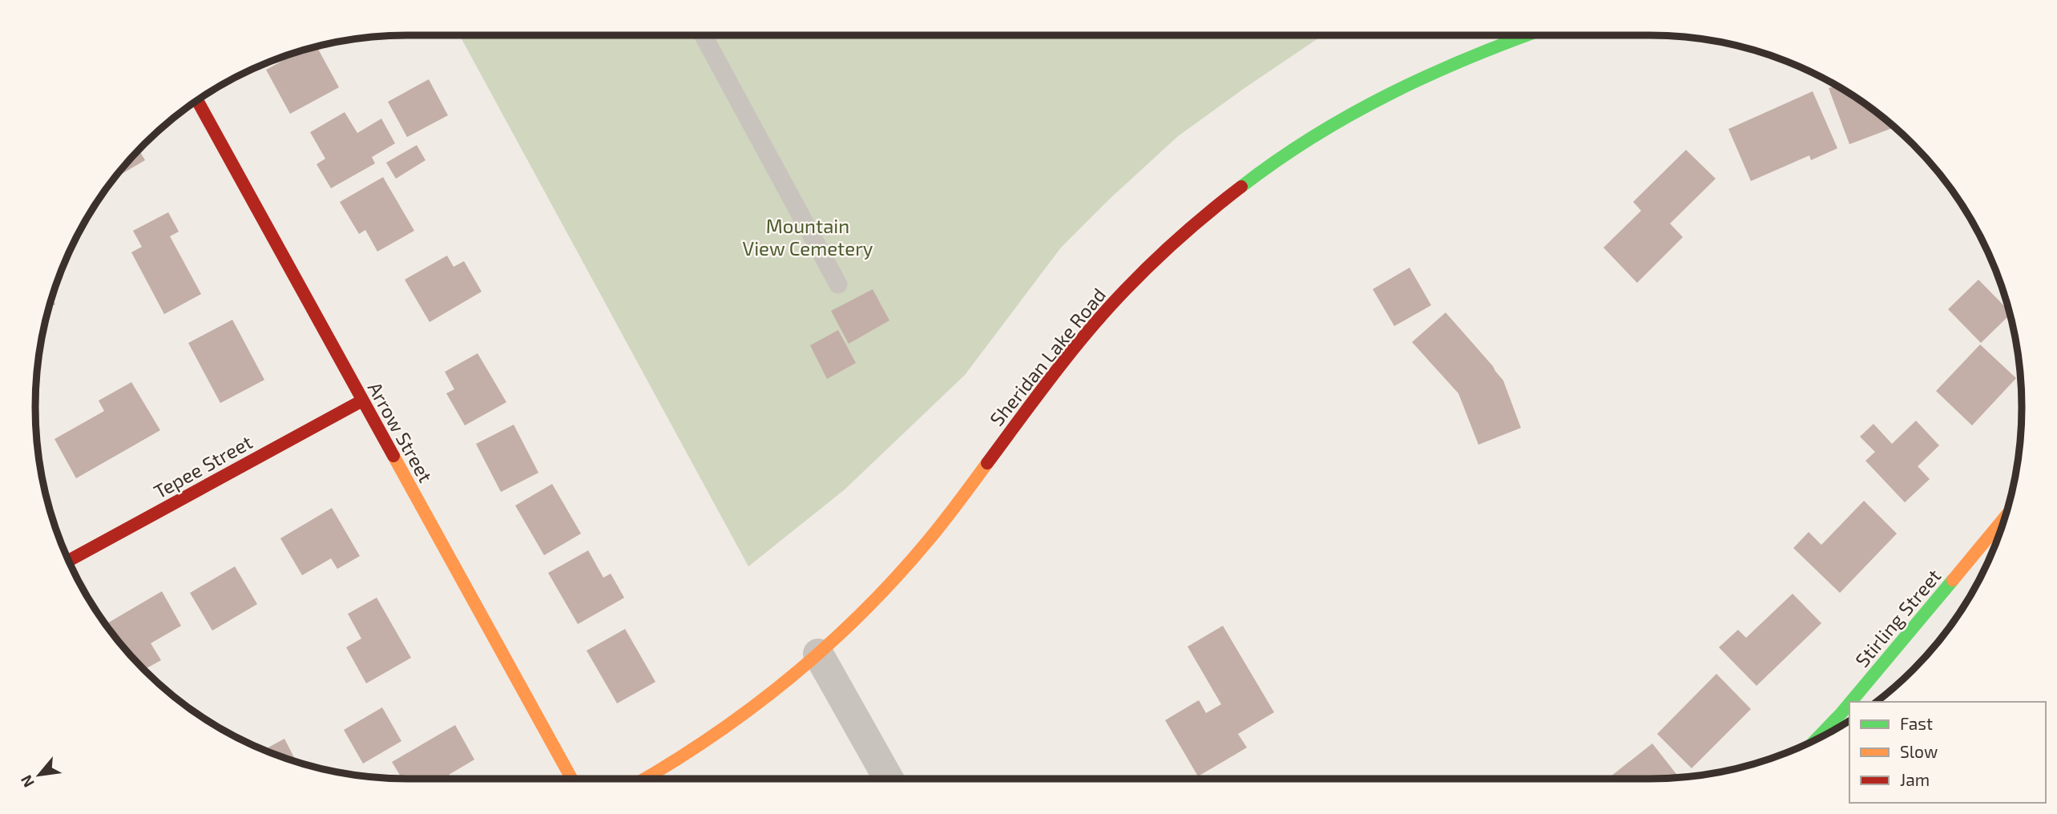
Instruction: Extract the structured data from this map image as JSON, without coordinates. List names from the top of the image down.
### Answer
{
  "streets": {
    "street": [
      "Sheridan Lake Road",
      "Arrow Street",
      "Tepee Street",
      "Stirling Street"
    ]
  },
  "crossings": [
    ["Arrow Street", "Tepee Street"]
  ],
  "parks": ["Mountain View Cemetery"],
  "legend": ["Fast", "Slow", "Jam"],
  "north": "bottom left"
}
